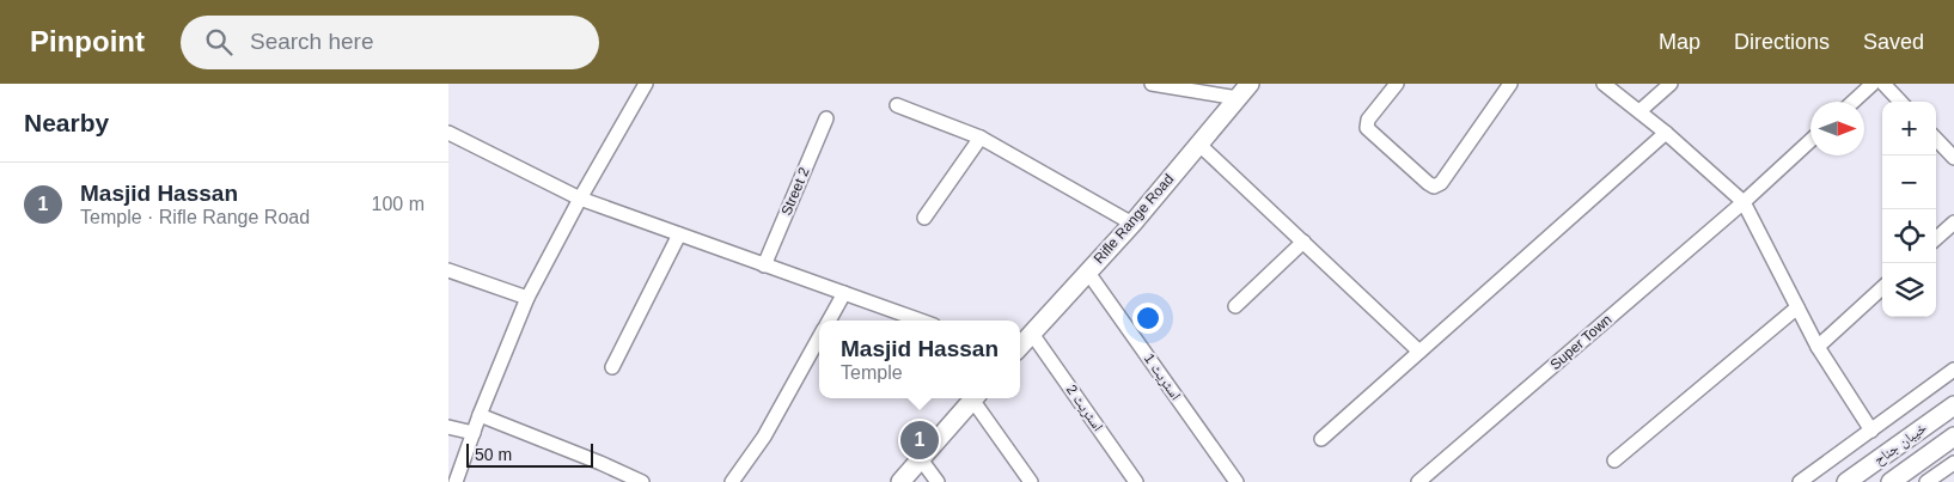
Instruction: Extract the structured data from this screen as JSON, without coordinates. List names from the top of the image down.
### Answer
{
  "streets": {
    "street": [
      "Street 2",
      "Rifle Range Road",
      "Super Town",
      "اسٹریٹ 1",
      "اسٹریٹ 2",
      "خیبان جناح"
    ]
  },
  "crossings": [
    ["Rifle Range Road", "اسٹریٹ 1"],
    ["Rifle Range Road", "اسٹریٹ 2"]
  ],
  "scale_bar": "50 m",
  "north": "right",
  "page": {
    "header": "Pinpoint",
    "search": "Search here",
    "nav": ["Map", "Directions", "Saved"],
    "heading": "Nearby",
    "map_buttons": ["+", "−"],
    "list": [
      {
        "mark": "1",
        "name": "Masjid Hassan",
        "note": "Temple · Rifle Range Road",
        "value": "100 m"
      }
    ],
    "popup": ["Masjid Hassan", "Temple"],
    "pins": "1",
    "scale": "50 m"
  }
}
